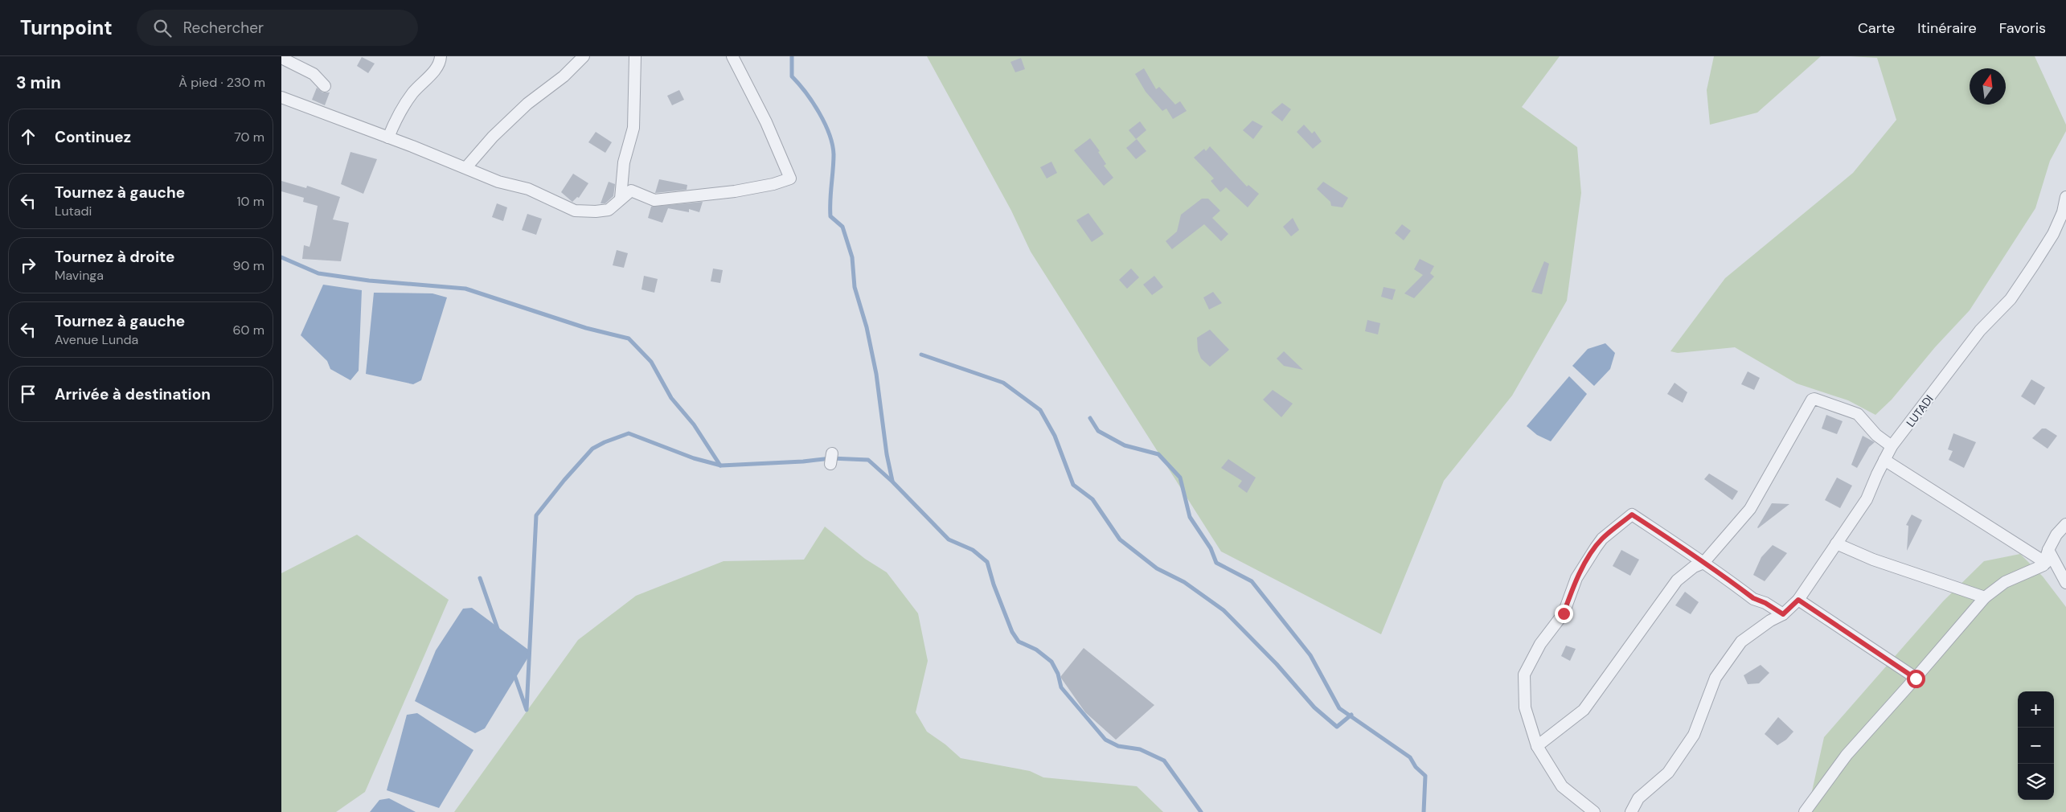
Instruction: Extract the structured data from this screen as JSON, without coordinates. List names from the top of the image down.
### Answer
{
  "streets": {
    "street": ["LUTADI"]
  },
  "north": "top",
  "page": {
    "header": "Turnpoint",
    "search": "Rechercher",
    "nav": ["Carte", "Itinéraire", "Favoris"],
    "heading": ["3 min", "À pied · 230 m"],
    "list": [
      ["Continuez", "70 m"],
      ["Tournez à gauche", "Lutadi", "10 m"],
      ["Tournez à droite", "Mavinga", "90 m"],
      ["Tournez à gauche", "Avenue Lunda", "60 m"],
      "Arrivée à destination"
    ],
    "map_buttons": ["+", "−"]
  }
}
